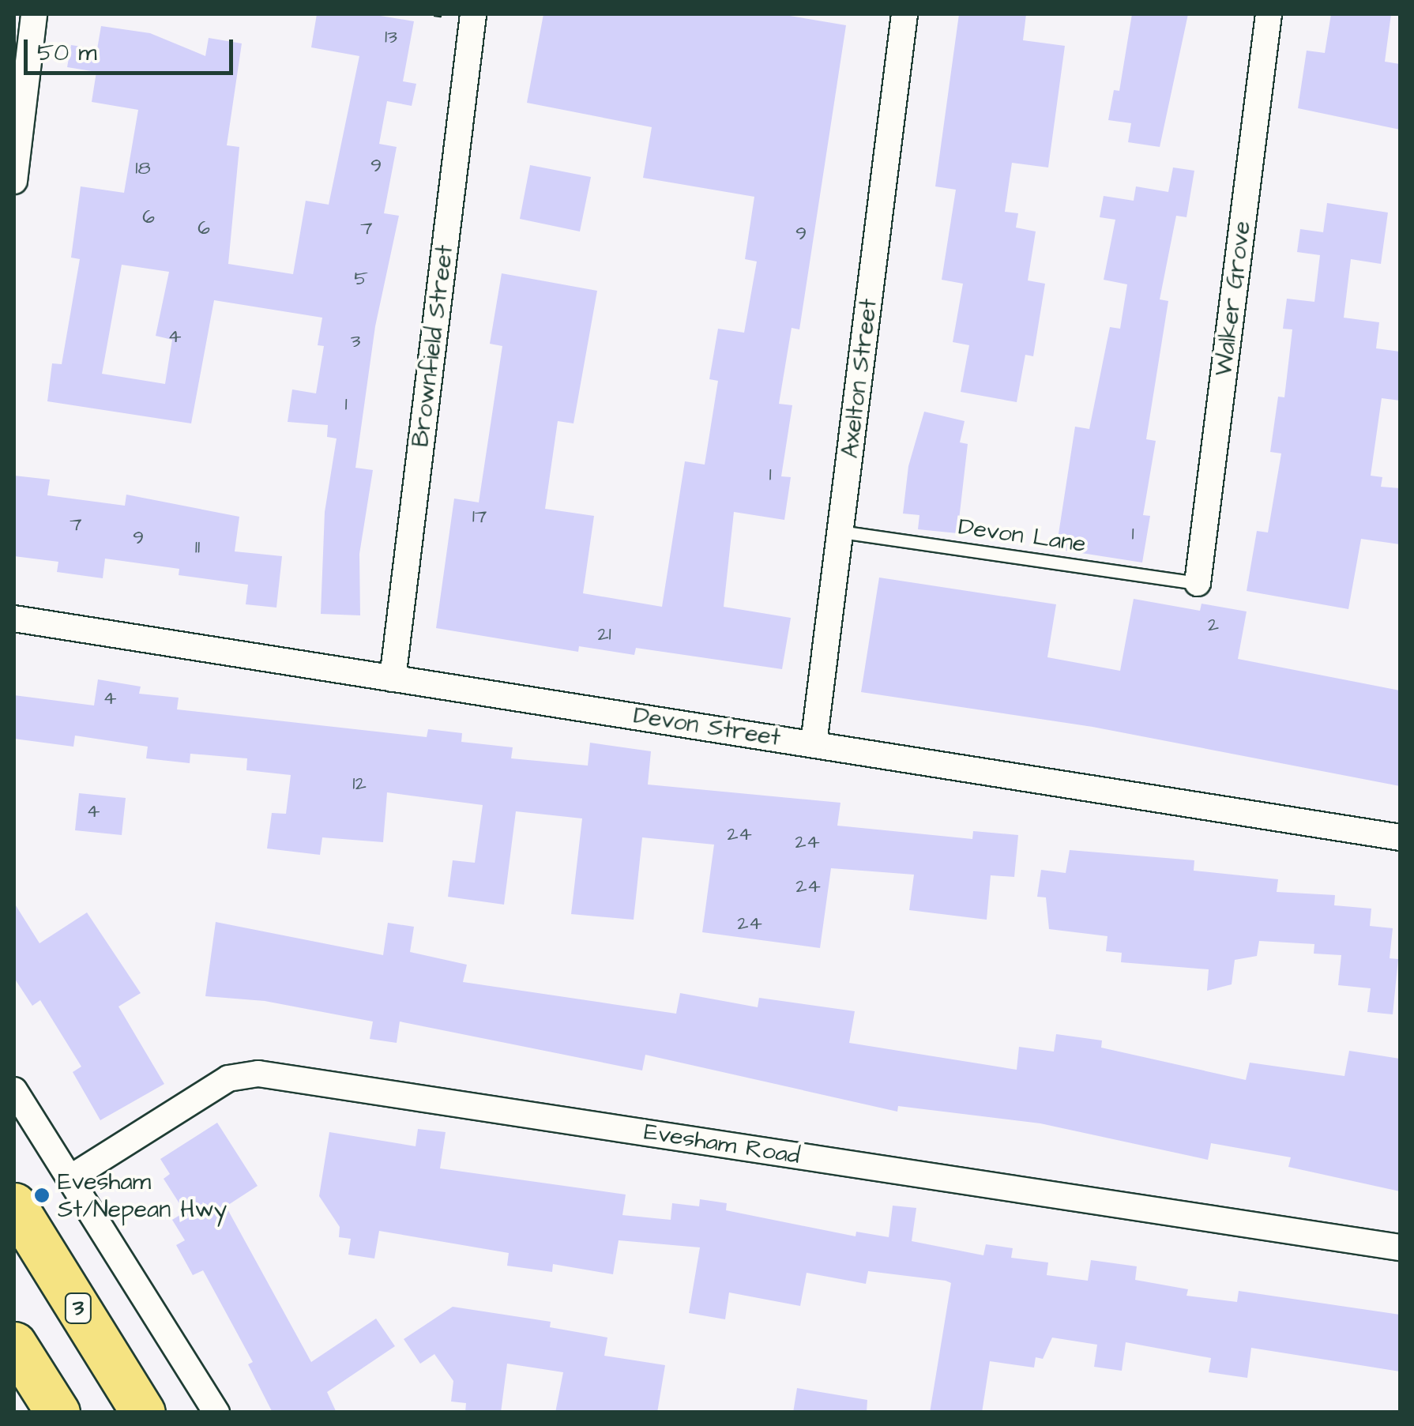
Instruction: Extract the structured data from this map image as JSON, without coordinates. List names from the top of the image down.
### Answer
{
  "streets": {
    "highway": ["3"],
    "street": [
      "Walker Grove",
      "Brownfield Street",
      "Axelton Street",
      "Devon Street",
      "Evesham Road"
    ],
    "lane": ["Devon Lane"]
  },
  "crossings": [
    ["Walker Grove", "Devon Lane"],
    ["Brownfield Street", "Devon Street"],
    ["Axelton Street", "Devon Lane"],
    ["Axelton Street", "Devon Street"]
  ],
  "places": ["Evesham St/Nepean Hwy"],
  "house_numbers": [
    "13",
    "9",
    "18",
    "6",
    "6",
    "7",
    "9",
    "5",
    "4",
    "3",
    "1",
    "1",
    "17",
    "7",
    "1",
    "9",
    "11",
    "2",
    "21",
    "4",
    "12",
    "4",
    "24",
    "24",
    "24",
    "24"
  ],
  "scale_bar": "50 m"
}
